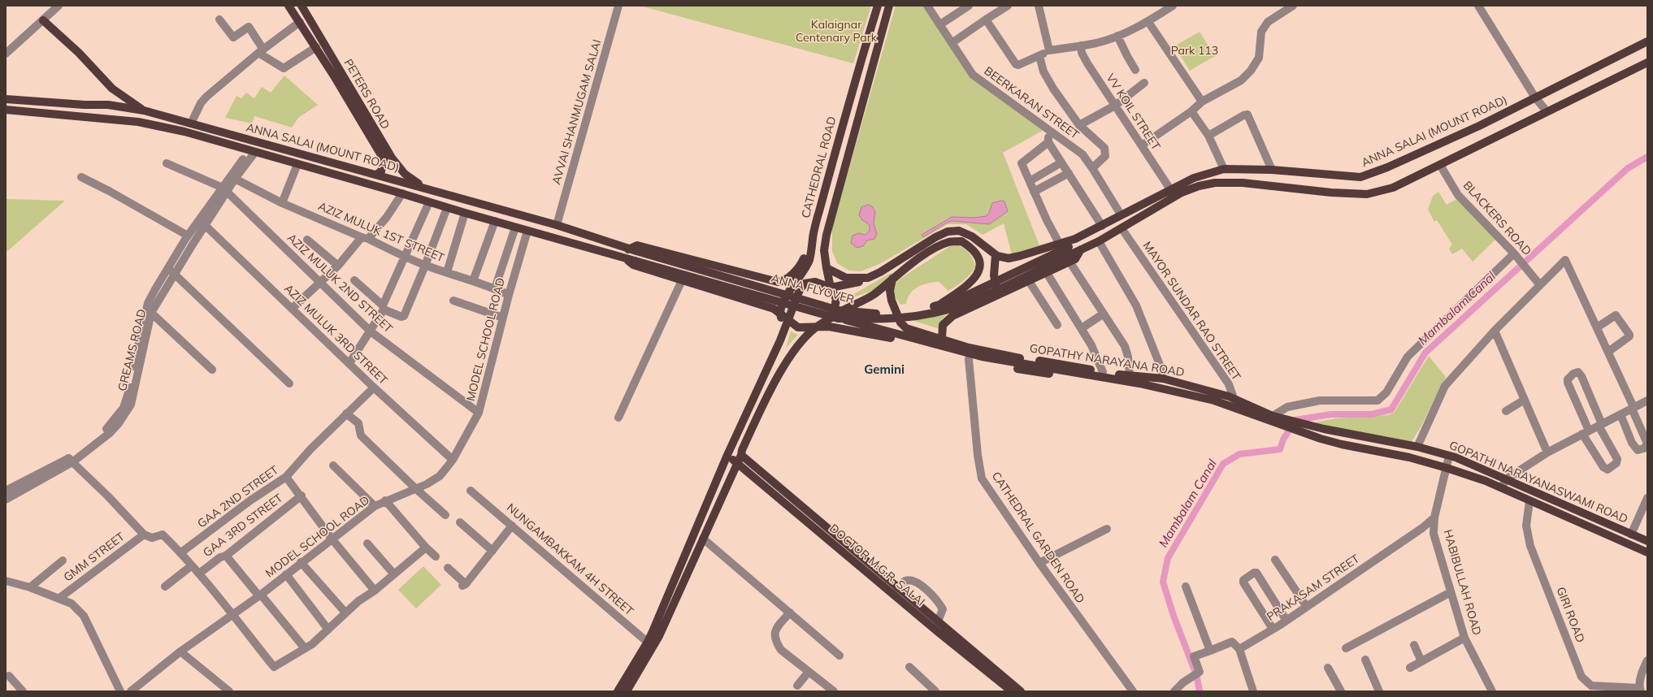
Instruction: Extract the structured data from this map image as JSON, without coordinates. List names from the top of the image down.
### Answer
{
  "streets": {
    "main road": [
      "PETERS ROAD",
      "ANNA SALAI (MOUNT ROAD)",
      "CATHEDRAL ROAD",
      "ANNA FLYOVER",
      "GOPATHY NARAYANA ROAD",
      "GOPATHI NARAYANASWAMI ROAD",
      "DOCTOR M.G.R. SALAI"
    ],
    "street": [
      "BEERKARAN STREET",
      "AVVAI SHANMUGAM SALAI",
      "VV KOIL STREET",
      "BLACKERS ROAD",
      "AZIZ MULUK 1ST STREET",
      "AZIZ MULUK 2ND STREET",
      "MAYOR SUNDAR RAO STREET",
      "AZIZ MULUK 3RD STREET",
      "MODEL SCHOOL ROAD",
      "GREAMS ROAD",
      "GAA 2ND STREET",
      "GAA 3RD STREET",
      "CATHEDRAL GARDEN ROAD",
      "GMM STREET",
      "NUNGAMBAKKAM 4H STREET",
      "HABIBULLAH ROAD",
      "PRAKASAM STREET",
      "GIRI ROAD"
    ]
  },
  "crossings": [
    ["PETERS ROAD", "ANNA SALAI (MOUNT ROAD)"],
    ["BEERKARAN STREET", "ANNA SALAI (MOUNT ROAD)"],
    ["AVVAI SHANMUGAM SALAI", "ANNA SALAI (MOUNT ROAD)"],
    ["VV KOIL STREET", "ANNA SALAI (MOUNT ROAD)"],
    ["ANNA SALAI (MOUNT ROAD)", "ANNA FLYOVER"],
    ["ANNA SALAI (MOUNT ROAD)", "MODEL SCHOOL ROAD"],
    ["ANNA SALAI (MOUNT ROAD)", "GREAMS ROAD"],
    ["AZIZ MULUK 1ST STREET", "MODEL SCHOOL ROAD"],
    ["AZIZ MULUK 1ST STREET", "GREAMS ROAD"],
    ["AZIZ MULUK 2ND STREET", "MODEL SCHOOL ROAD"],
    ["AZIZ MULUK 2ND STREET", "GREAMS ROAD"],
    ["ANNA FLYOVER", "MAYOR SUNDAR RAO STREET"],
    ["MAYOR SUNDAR RAO STREET", "GOPATHY NARAYANA ROAD"],
    ["AZIZ MULUK 3RD STREET", "MODEL SCHOOL ROAD"],
    ["AZIZ MULUK 3RD STREET", "GREAMS ROAD"],
    ["AZIZ MULUK 3RD STREET", "GAA 2ND STREET"],
    ["GOPATHY NARAYANA ROAD", "GOPATHI NARAYANASWAMI ROAD"],
    ["GOPATHI NARAYANASWAMI ROAD", "HABIBULLAH ROAD"],
    ["GOPATHI NARAYANASWAMI ROAD", "GIRI ROAD"],
    ["HABIBULLAH ROAD", "PRAKASAM STREET"]
  ],
  "districts": ["Gemini"],
  "water": ["Mambalam Canal"],
  "parks": ["Kalaignar Centenary Park", "Park 113"]
}
